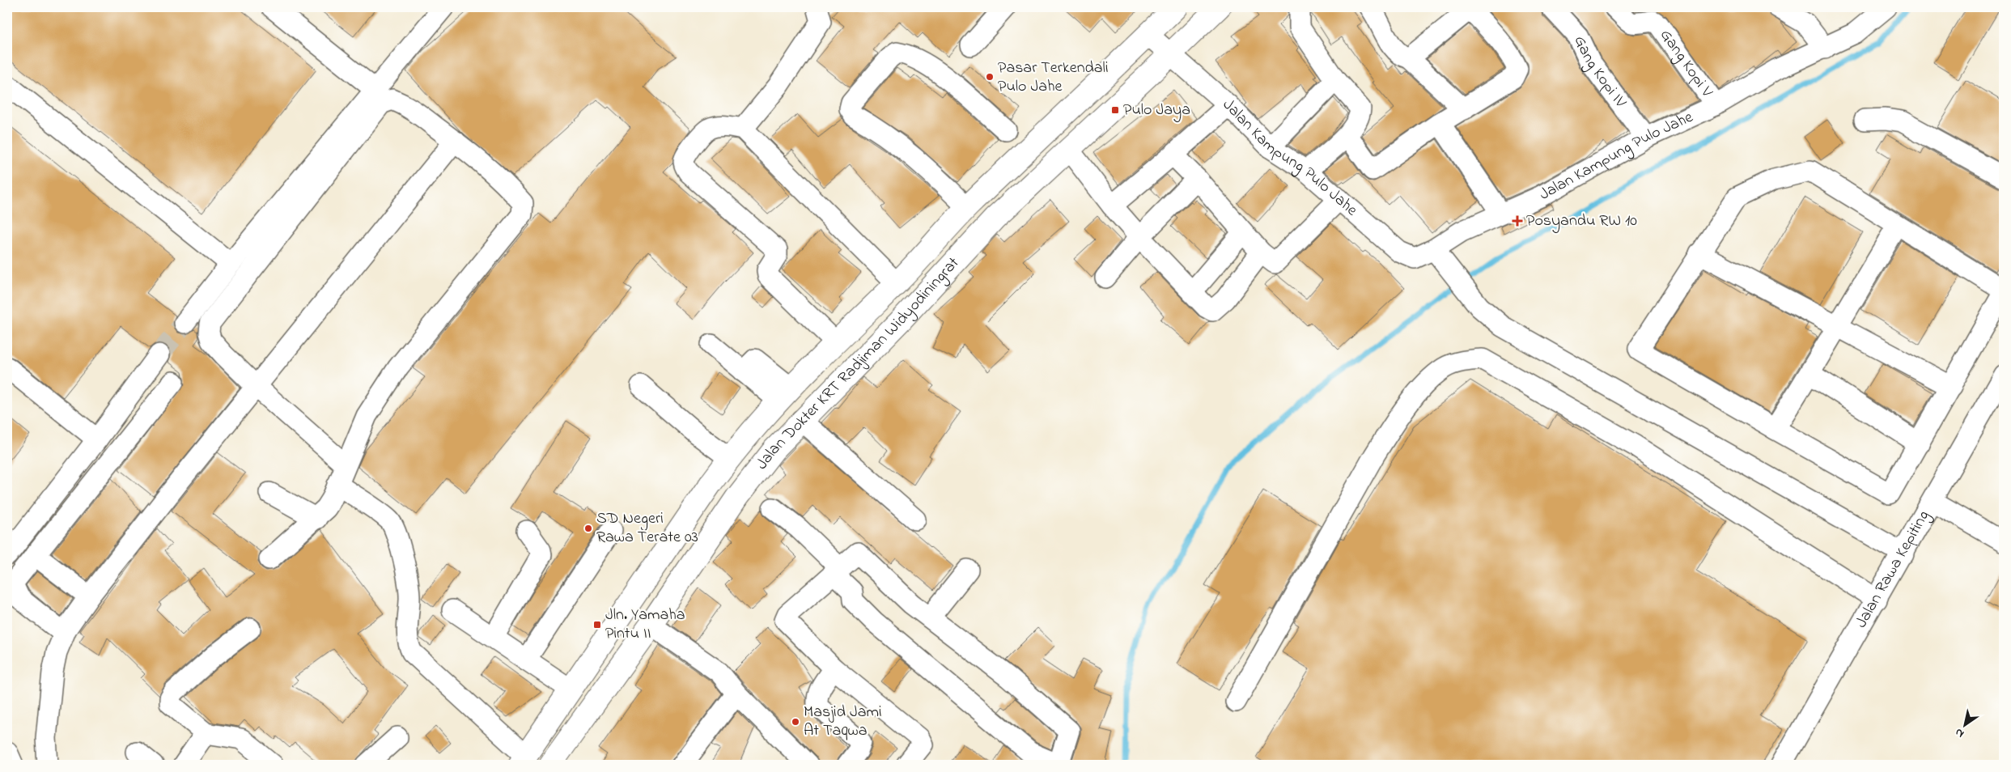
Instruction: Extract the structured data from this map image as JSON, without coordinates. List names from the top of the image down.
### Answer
{
  "streets": {
    "main road": ["Jalan Dokter KRT Radjiman Widyodiningrat"],
    "street": [
      "Gang Kopi V",
      "Gang Kopi IV",
      "Jalan Kampung Pulo Jahe",
      "Jalan Rawa Kepiting"
    ]
  },
  "crossings": [
    ["Gang Kopi V", "Jalan Kampung Pulo Jahe"],
    ["Gang Kopi IV", "Jalan Kampung Pulo Jahe"],
    ["Jalan Kampung Pulo Jahe", "Jalan Dokter KRT Radjiman Widyodiningrat"]
  ],
  "places": {
    "other": ["Pasar Terkendali Pulo Jahe", "SD Negeri Rawa Terate 03", "Masjid Jami At Taqwa"],
    "transit": ["Pulo Jaya", "Jln. Yamaha Pintu II"],
    "health": ["Posyandu RW 10"]
  },
  "north": "bottom left"
}
